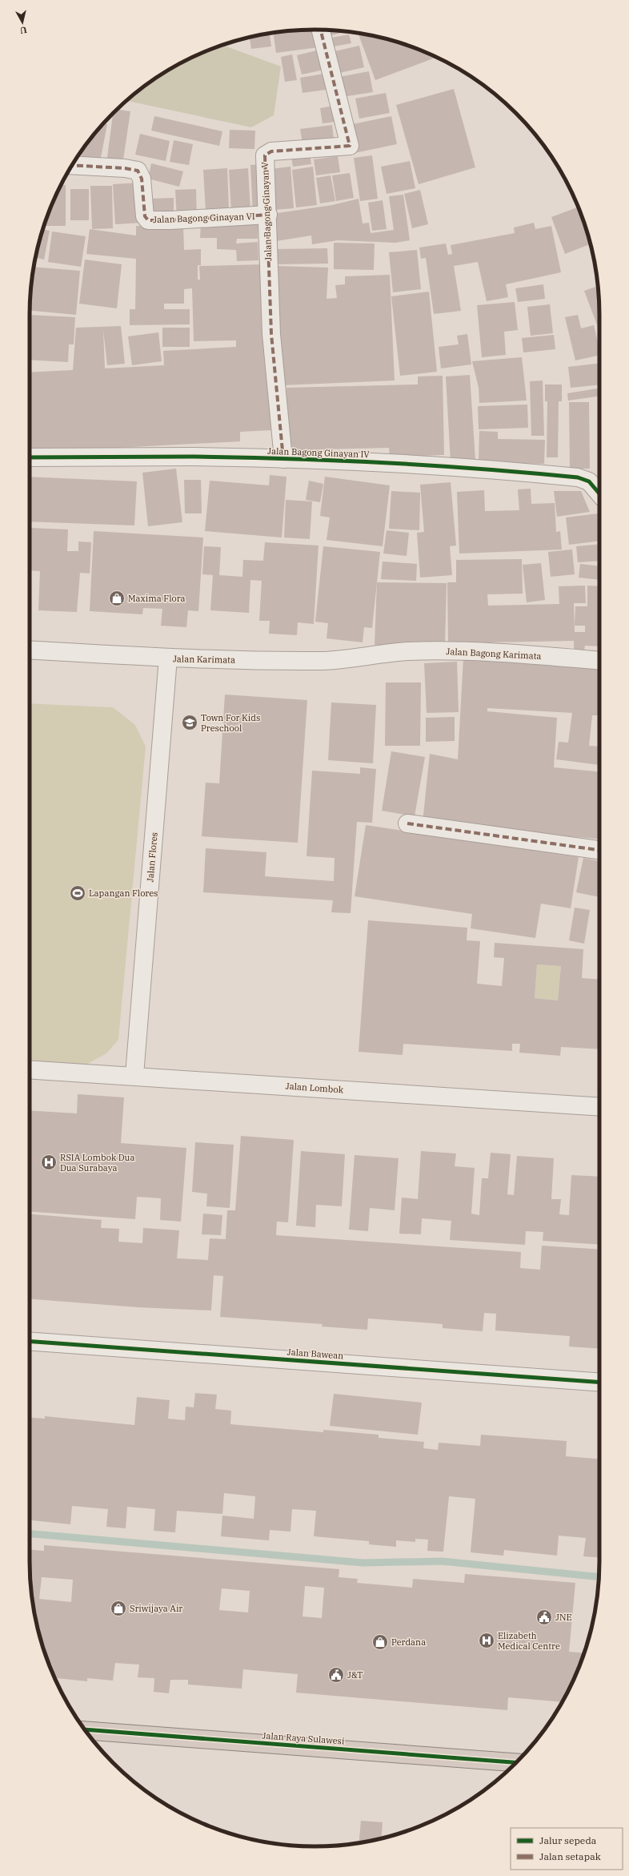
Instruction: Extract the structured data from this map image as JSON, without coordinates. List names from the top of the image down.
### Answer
{
  "streets": {
    "highway": ["Jalan Raya Sulawesi"],
    "street": [
      "Jalan Bagong Ginayan V",
      "Jalan Bagong Ginayan VI",
      "Jalan Bagong Ginayan IV",
      "Jalan Bagong Karimata",
      "Jalan Karimata",
      "Jalan Flores",
      "Jalan Lombok",
      "Jalan Bawean"
    ]
  },
  "crossings": [
    ["Jalan Bagong Ginayan V", "Jalan Bagong Ginayan VI"],
    ["Jalan Bagong Ginayan V", "Jalan Bagong Ginayan IV"],
    ["Jalan Bagong Karimata", "Jalan Karimata"],
    ["Jalan Karimata", "Jalan Flores"],
    ["Jalan Flores", "Jalan Lombok"]
  ],
  "places": {
    "shop": ["Maxima Flora", "Sriwijaya Air", "Perdana"],
    "school or university": ["Town For Kids Preschool"],
    "sports": ["Lapangan Flores"],
    "hospital": ["RSIA Lombok Dua Dua Surabaya", "Elizabeth Medical Centre"],
    "public building": ["JNE", "J&T"]
  },
  "legend": ["Jalur sepeda", "Jalan setapak"],
  "north": "bottom"
}
